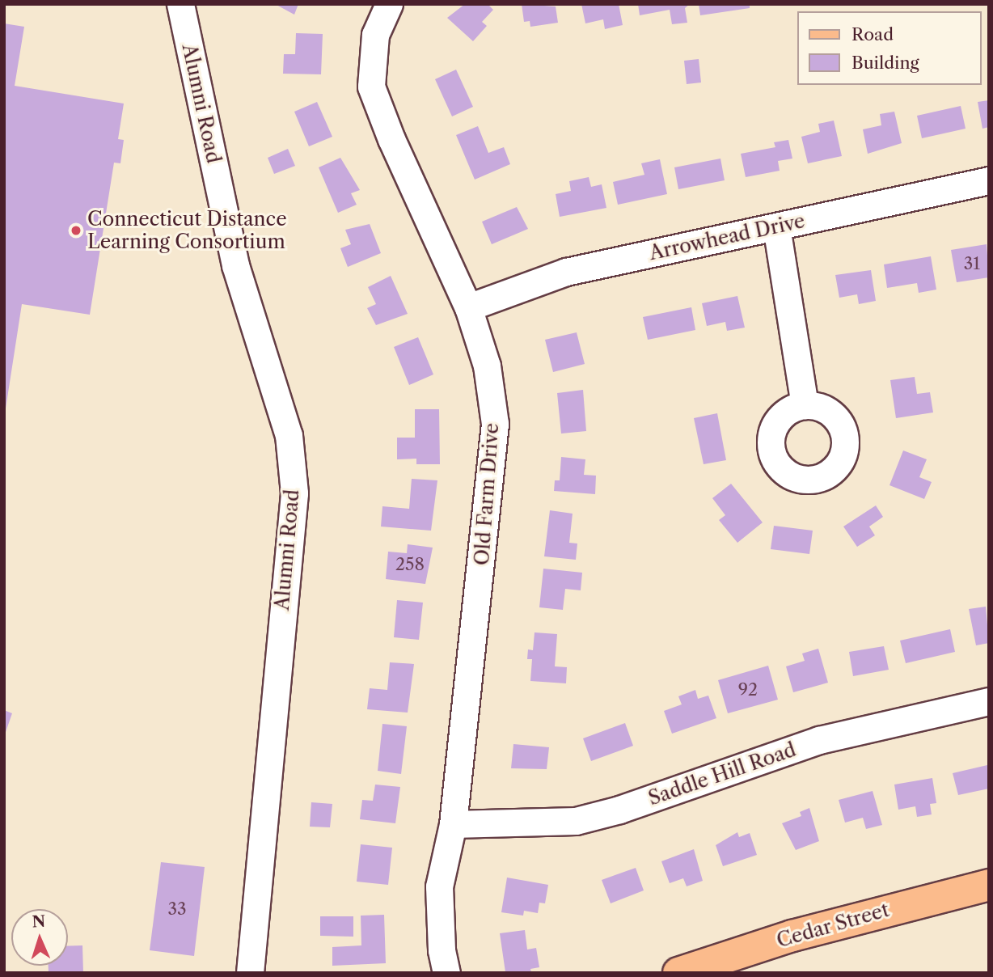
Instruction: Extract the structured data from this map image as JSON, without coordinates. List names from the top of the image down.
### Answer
{
  "streets": {
    "main road": ["Cedar Street"],
    "street": [
      "Alumni Road",
      "Arrowhead Drive",
      "Old Farm Drive",
      "Saddle Hill Road"
    ]
  },
  "crossings": [
    ["Arrowhead Drive", "Old Farm Drive"],
    ["Old Farm Drive", "Saddle Hill Road"]
  ],
  "places": ["Connecticut Distance Learning Consortium"],
  "house_numbers": [
    "31",
    "258",
    "92",
    "33"
  ],
  "legend": ["Road", "Building"],
  "north": "top"
}
